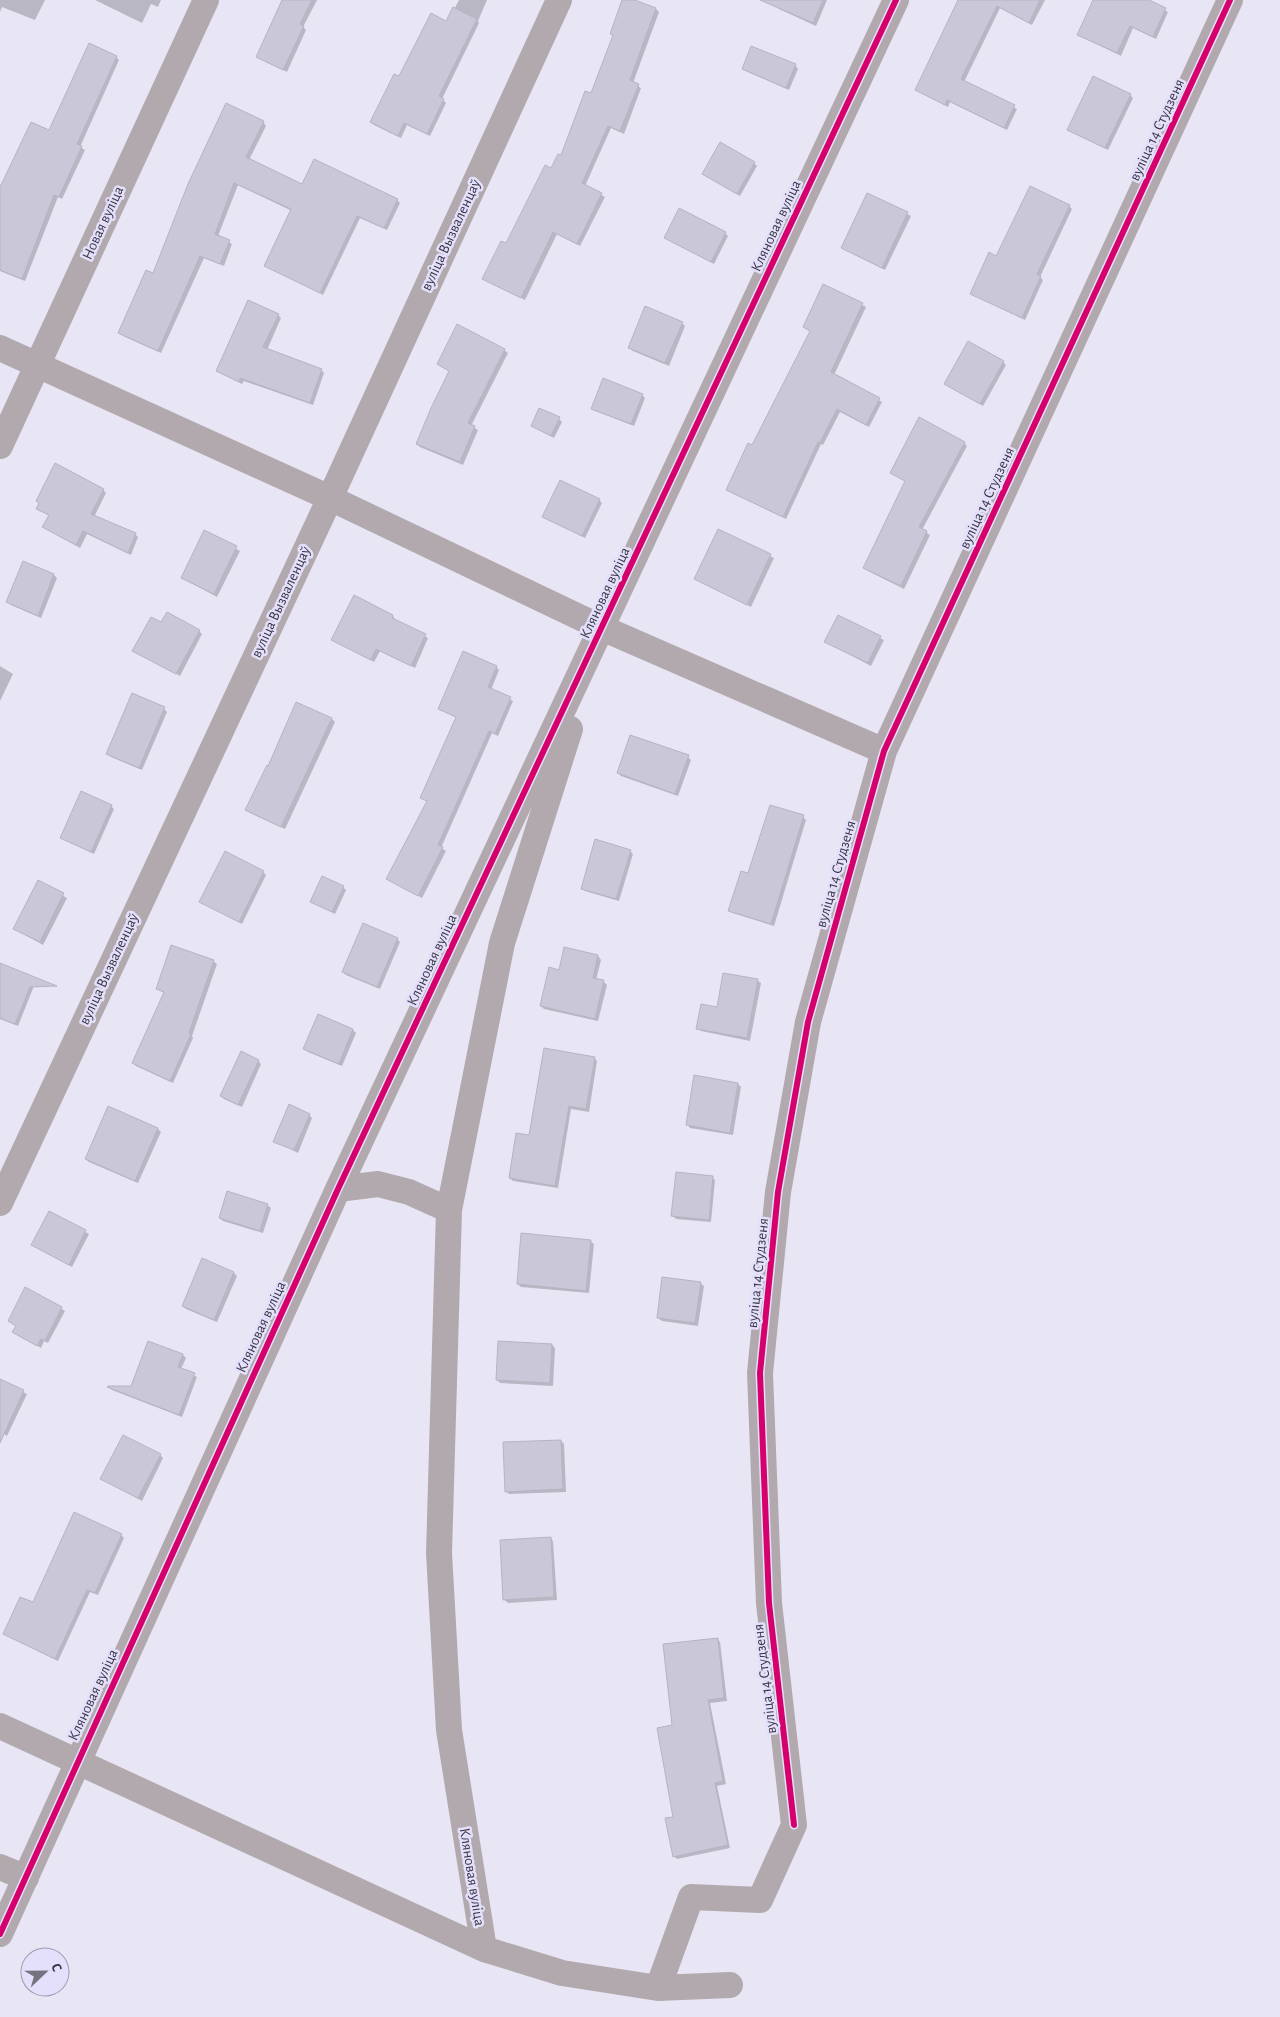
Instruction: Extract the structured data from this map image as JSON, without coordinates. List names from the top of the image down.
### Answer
{
  "streets": {
    "street": [
      "вуліца 14 Студзеня",
      "Новая вуліца",
      "Кляновая вуліца",
      "вуліца Вызваленцаў"
    ]
  },
  "north": "right"
}
